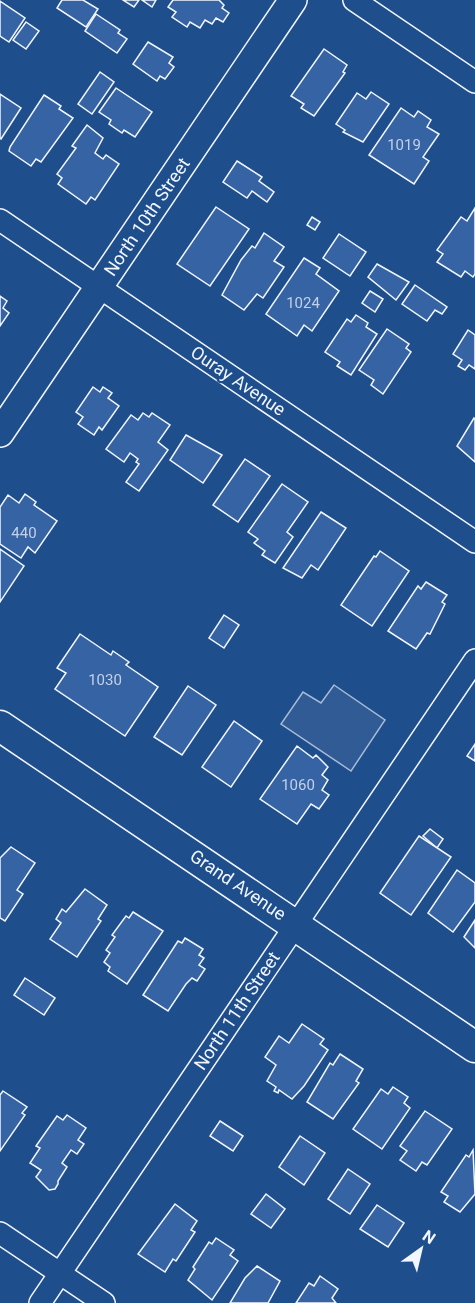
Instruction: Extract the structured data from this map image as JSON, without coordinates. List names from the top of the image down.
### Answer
{
  "streets": {
    "main road": ["Grand Avenue"],
    "street": ["North 10th Street", "Ouray Avenue", "North 11th Street"]
  },
  "crossings": [
    ["North 10th Street", "Ouray Avenue"],
    ["Grand Avenue", "North 11th Street"]
  ],
  "house_numbers": [
    "1019",
    "1024",
    "440",
    "1030",
    "1060"
  ],
  "north": "top right"
}
